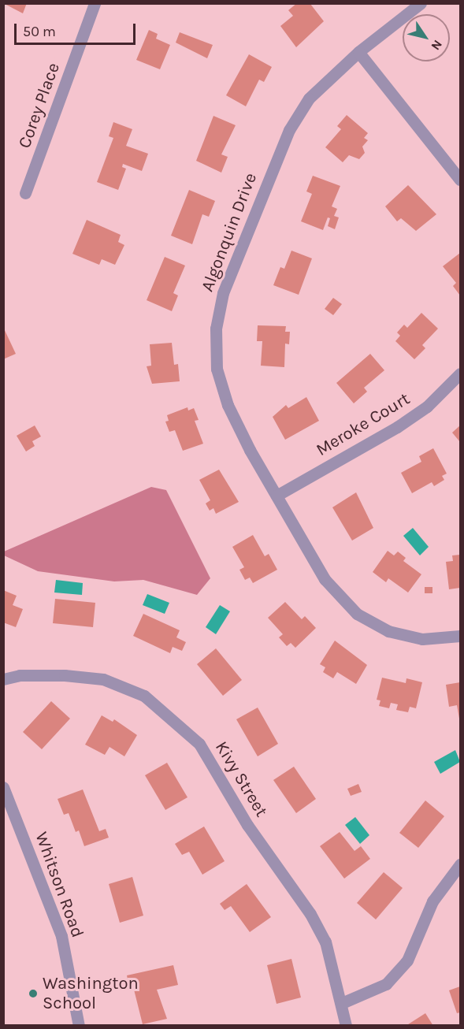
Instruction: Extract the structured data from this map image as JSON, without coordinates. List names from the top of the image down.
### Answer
{
  "streets": {
    "street": [
      "Corey Place",
      "Algonquin Drive",
      "Meroke Court",
      "Kivy Street",
      "Whitson Road"
    ]
  },
  "crossings": [
    ["Algonquin Drive", "Meroke Court"]
  ],
  "places": ["Washington School"],
  "scale_bar": "50 m",
  "north": "bottom right"
}
